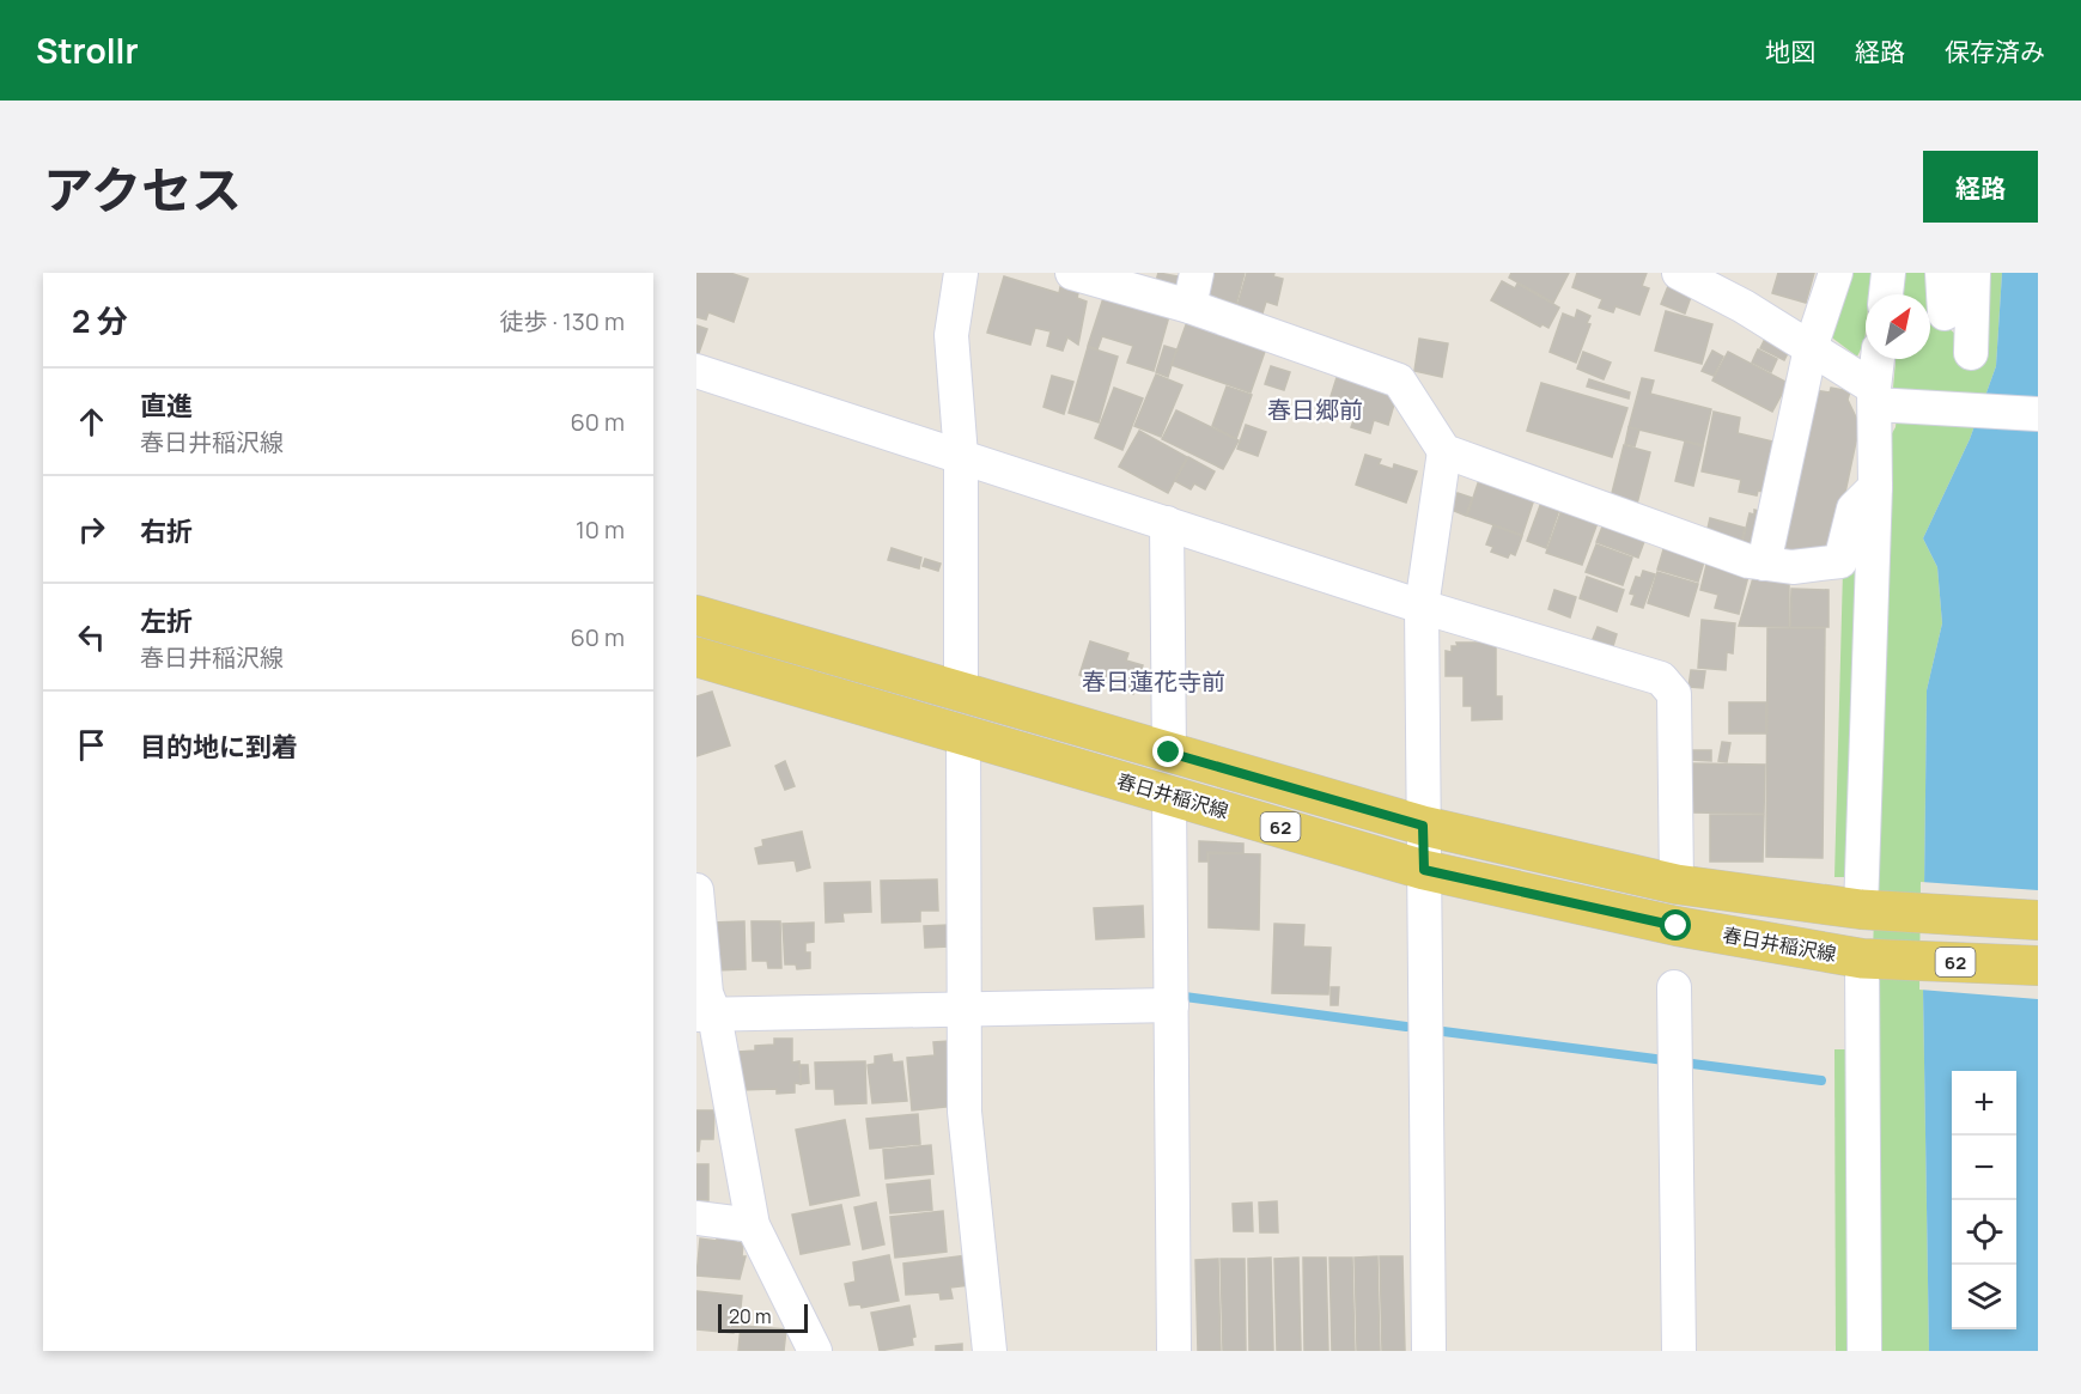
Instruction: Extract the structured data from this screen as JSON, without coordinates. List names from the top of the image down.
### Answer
{
  "streets": {
    "main road": ["春日井稲沢線", "62"]
  },
  "districts": ["春日郷前", "春日蓮花寺前"],
  "scale_bar": "20 m",
  "north": "top right",
  "page": {
    "header": "Strollr",
    "nav": ["地図", "経路", "保存済み"],
    "title": "アクセス",
    "buttons": "経路",
    "heading": ["2 分", "徒歩 · 130 m"],
    "list": [
      ["直進", "春日井稲沢線", "60 m"],
      ["右折", "10 m"],
      ["左折", "春日井稲沢線", "60 m"],
      "目的地に到着"
    ],
    "map_buttons": ["+", "−"],
    "scale": "20 m"
  }
}
